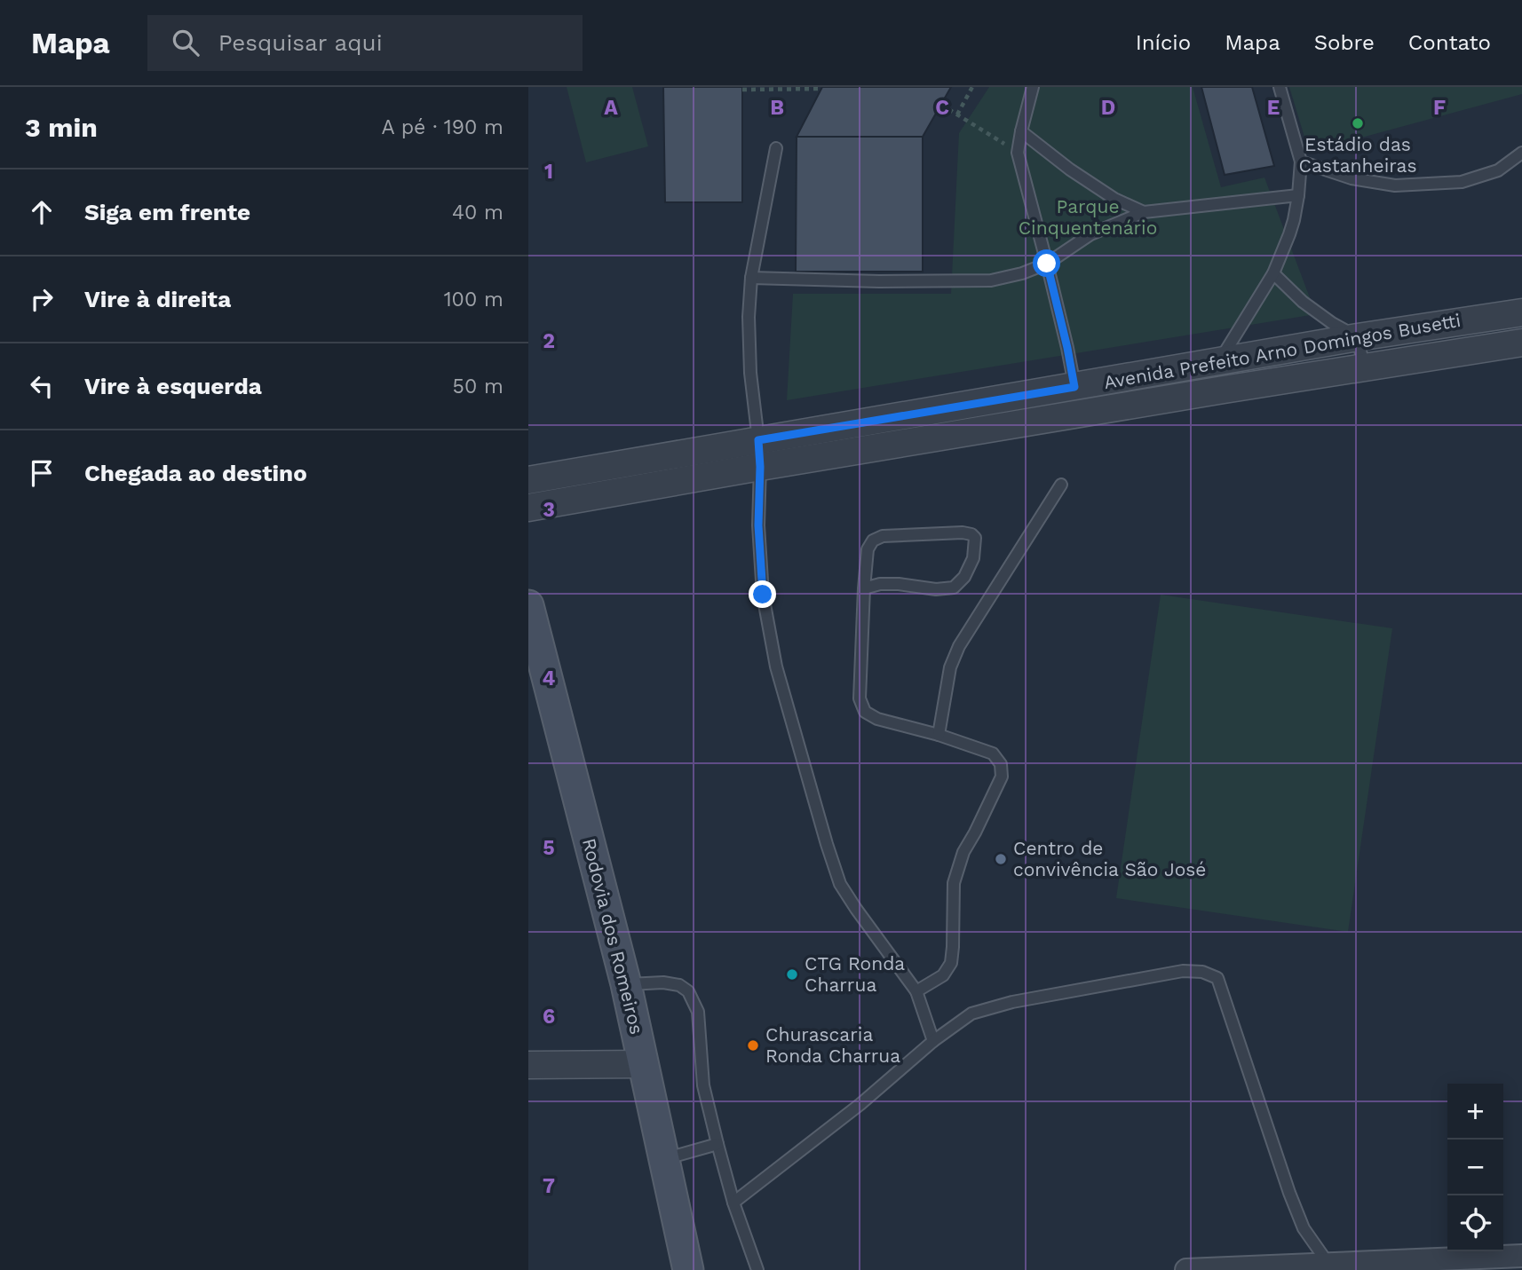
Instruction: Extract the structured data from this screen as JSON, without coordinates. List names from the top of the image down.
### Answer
{
  "streets": {
    "main road": ["Rodovia dos Romeiros"],
    "street": ["Avenida Prefeito Arno Domingos Busetti"]
  },
  "parks": ["Parque Cinquentenário"],
  "places": [
    "Estádio das Castanheiras",
    "Centro de convivência São José",
    "CTG Ronda Charrua",
    "Churascaria Ronda Charrua"
  ],
  "page": {
    "header": "Mapa",
    "search": "Pesquisar aqui",
    "nav": [
      "Início",
      "Mapa",
      "Sobre",
      "Contato"
    ],
    "heading": ["3 min", "A pé · 190 m"],
    "list": [
      ["Siga em frente", "40 m"],
      ["Vire à direita", "100 m"],
      ["Vire à esquerda", "50 m"],
      "Chegada ao destino"
    ],
    "map_buttons": ["+", "−"]
  },
  "grid": {
    "columns": [
      "A",
      "B",
      "C",
      "D",
      "E",
      "F"
    ],
    "rows": [
      "1",
      "2",
      "3",
      "4",
      "5",
      "6",
      "7"
    ]
  }
}
